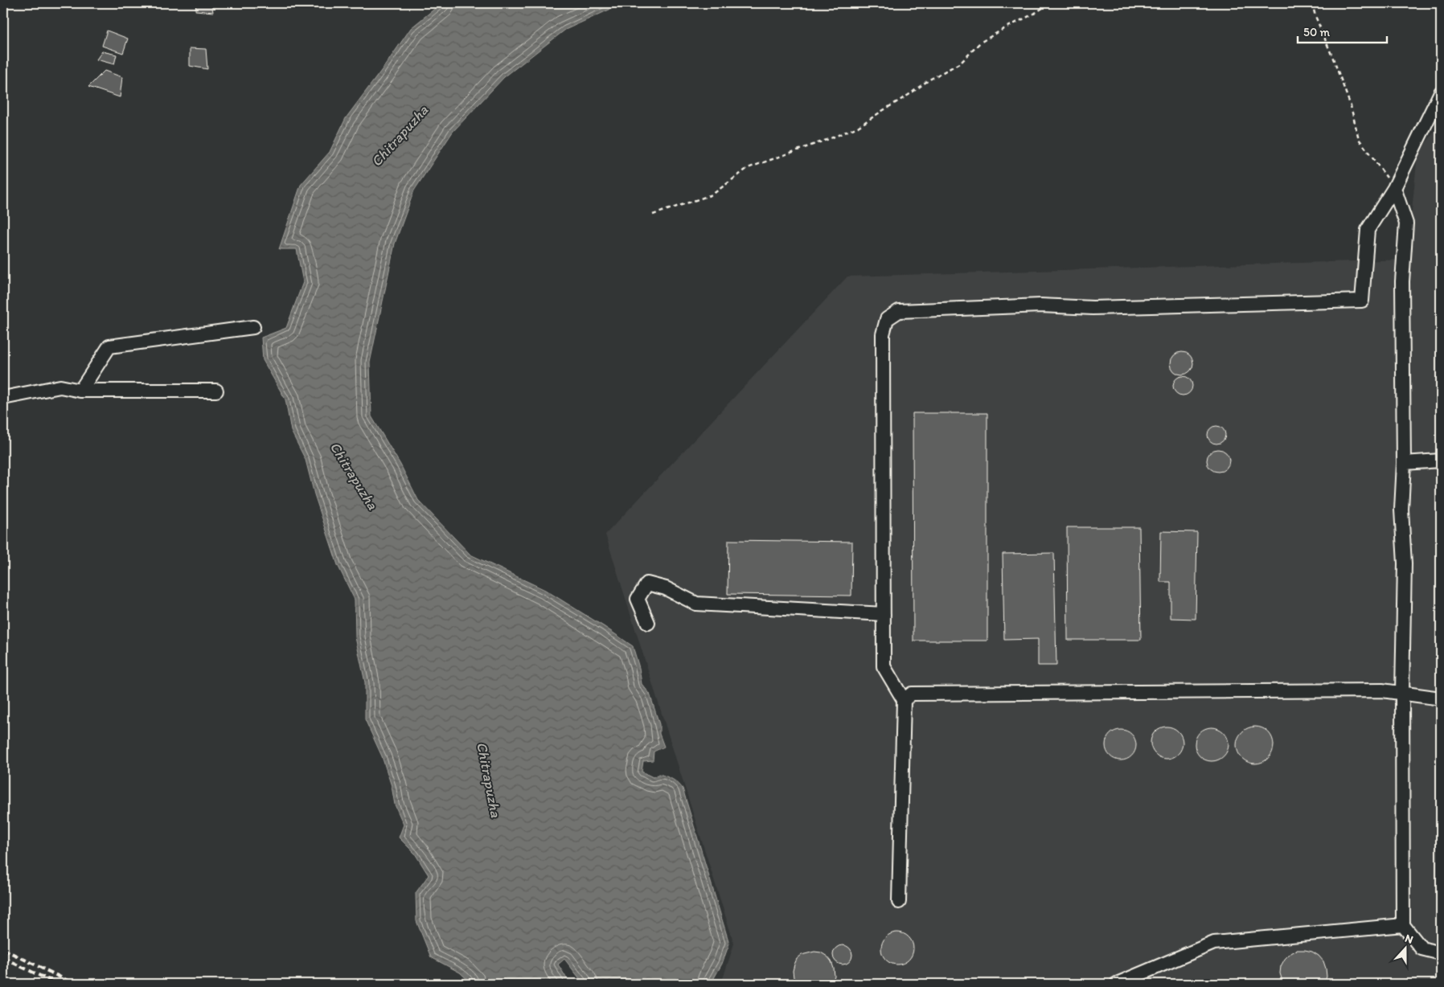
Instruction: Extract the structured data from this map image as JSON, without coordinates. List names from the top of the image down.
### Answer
{
  "water": ["Chitrapuzha"],
  "scale_bar": "50 m",
  "north": "top"
}
